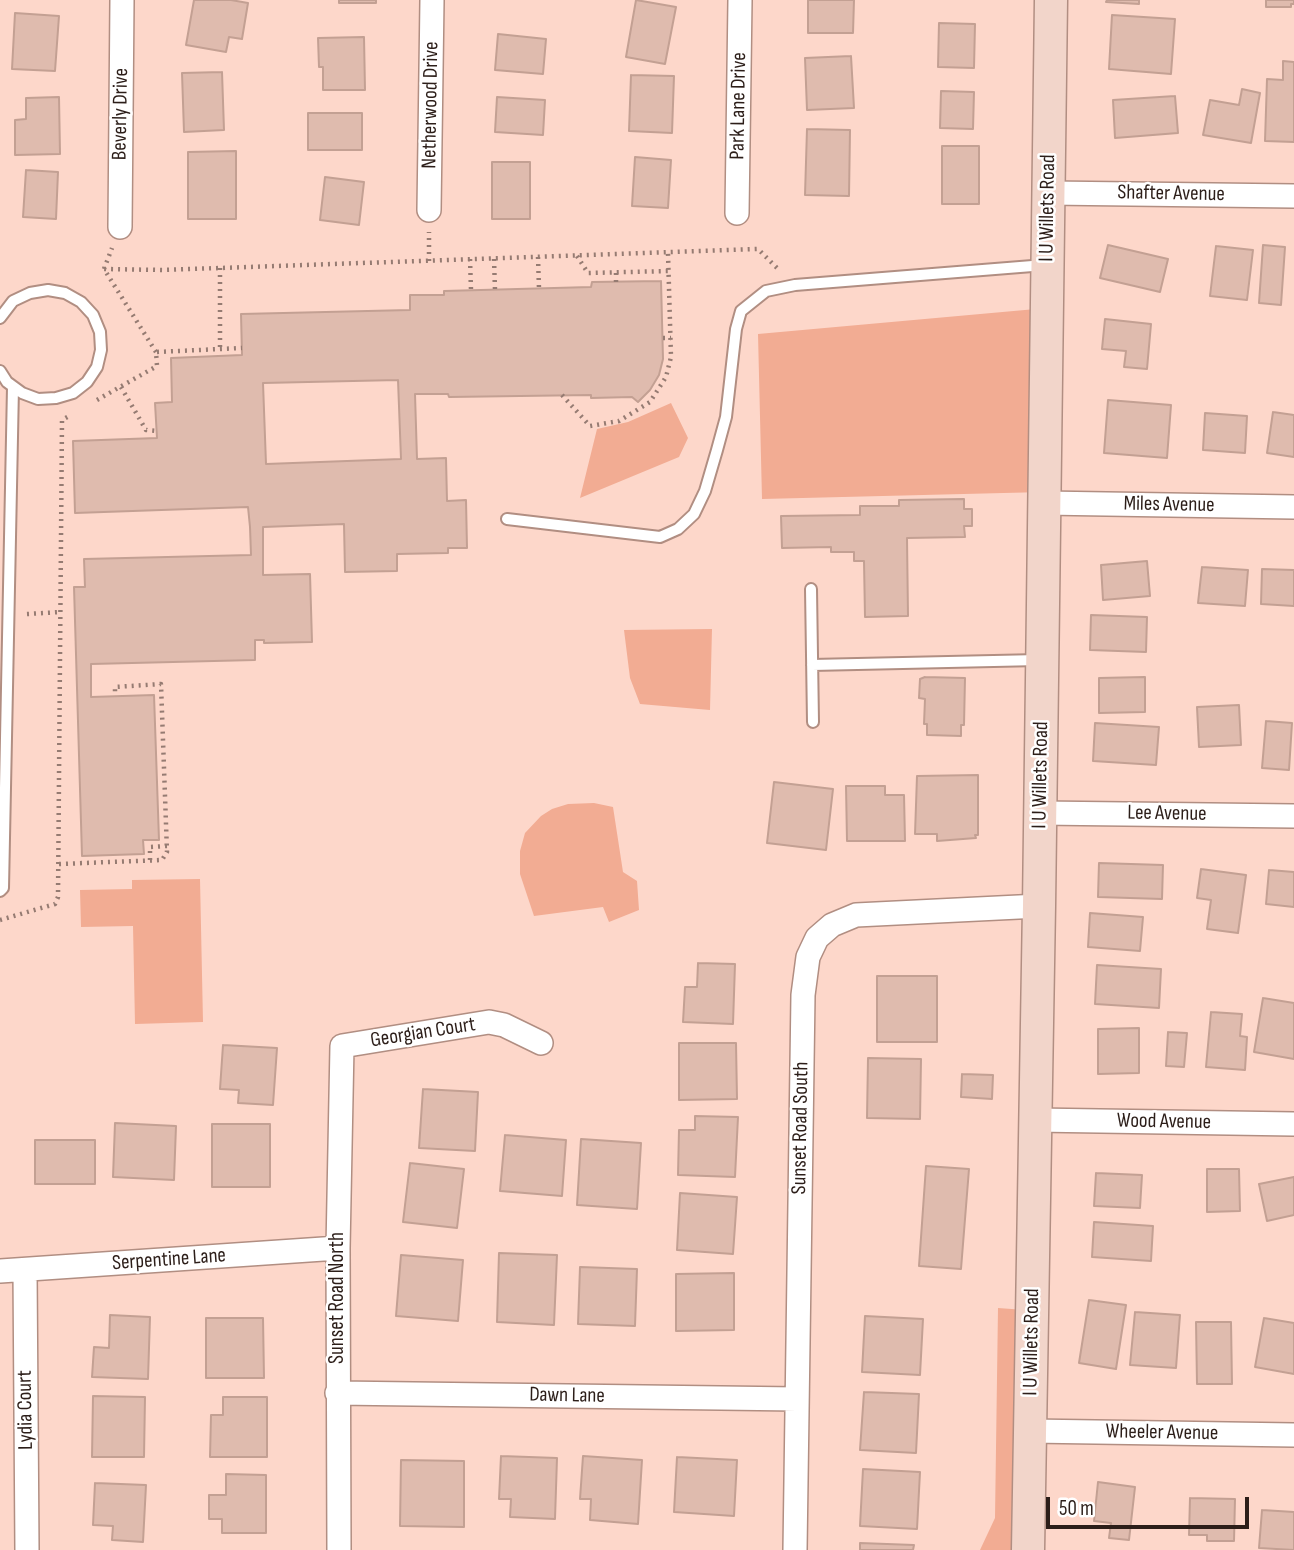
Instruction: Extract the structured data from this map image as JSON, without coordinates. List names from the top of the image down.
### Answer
{
  "streets": {
    "main road": ["I U Willets Road"],
    "street": [
      "Netherwood Drive",
      "Park Lane Drive",
      "Beverly Drive",
      "Shafter Avenue",
      "Miles Avenue",
      "Lee Avenue",
      "Georgian Court",
      "Wood Avenue",
      "Sunset Road South",
      "Serpentine Lane",
      "Sunset Road North",
      "Dawn Lane",
      "Lydia Court",
      "Wheeler Avenue"
    ]
  },
  "crossings": [
    ["Shafter Avenue", "I U Willets Road"],
    ["I U Willets Road", "Miles Avenue"],
    ["I U Willets Road", "Lee Avenue"],
    ["I U Willets Road", "Wood Avenue"],
    ["I U Willets Road", "Sunset Road South"],
    ["I U Willets Road", "Wheeler Avenue"],
    ["Georgian Court", "Sunset Road North"],
    ["Sunset Road South", "Dawn Lane"],
    ["Serpentine Lane", "Sunset Road North"],
    ["Serpentine Lane", "Lydia Court"],
    ["Sunset Road North", "Dawn Lane"]
  ],
  "scale_bar": "50 m"
}
